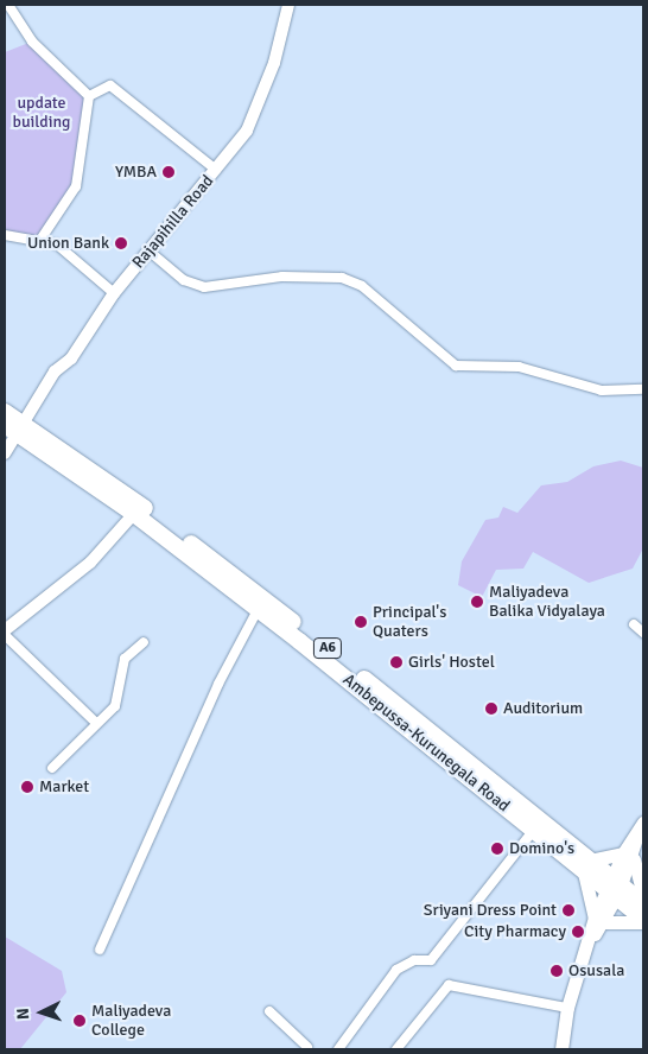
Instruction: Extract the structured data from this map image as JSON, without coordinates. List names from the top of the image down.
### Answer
{
  "streets": {
    "highway": ["A6", "Ambepussa-Kurunegala Road"],
    "street": ["Rajapihilla Road"]
  },
  "crossings": [
    ["Rajapihilla Road", "Ambepussa-Kurunegala Road"]
  ],
  "parks": ["update building"],
  "places": [
    "YMBA",
    "Union Bank",
    "Maliyadeva Balika Vidyalaya",
    "Principal's Quaters",
    "Girls' Hostel",
    "Auditorium",
    "Market",
    "Domino's",
    "Sriyani Dress Point",
    "City Pharmacy",
    "Osusala",
    "Maliyadeva College"
  ],
  "north": "left"
}
